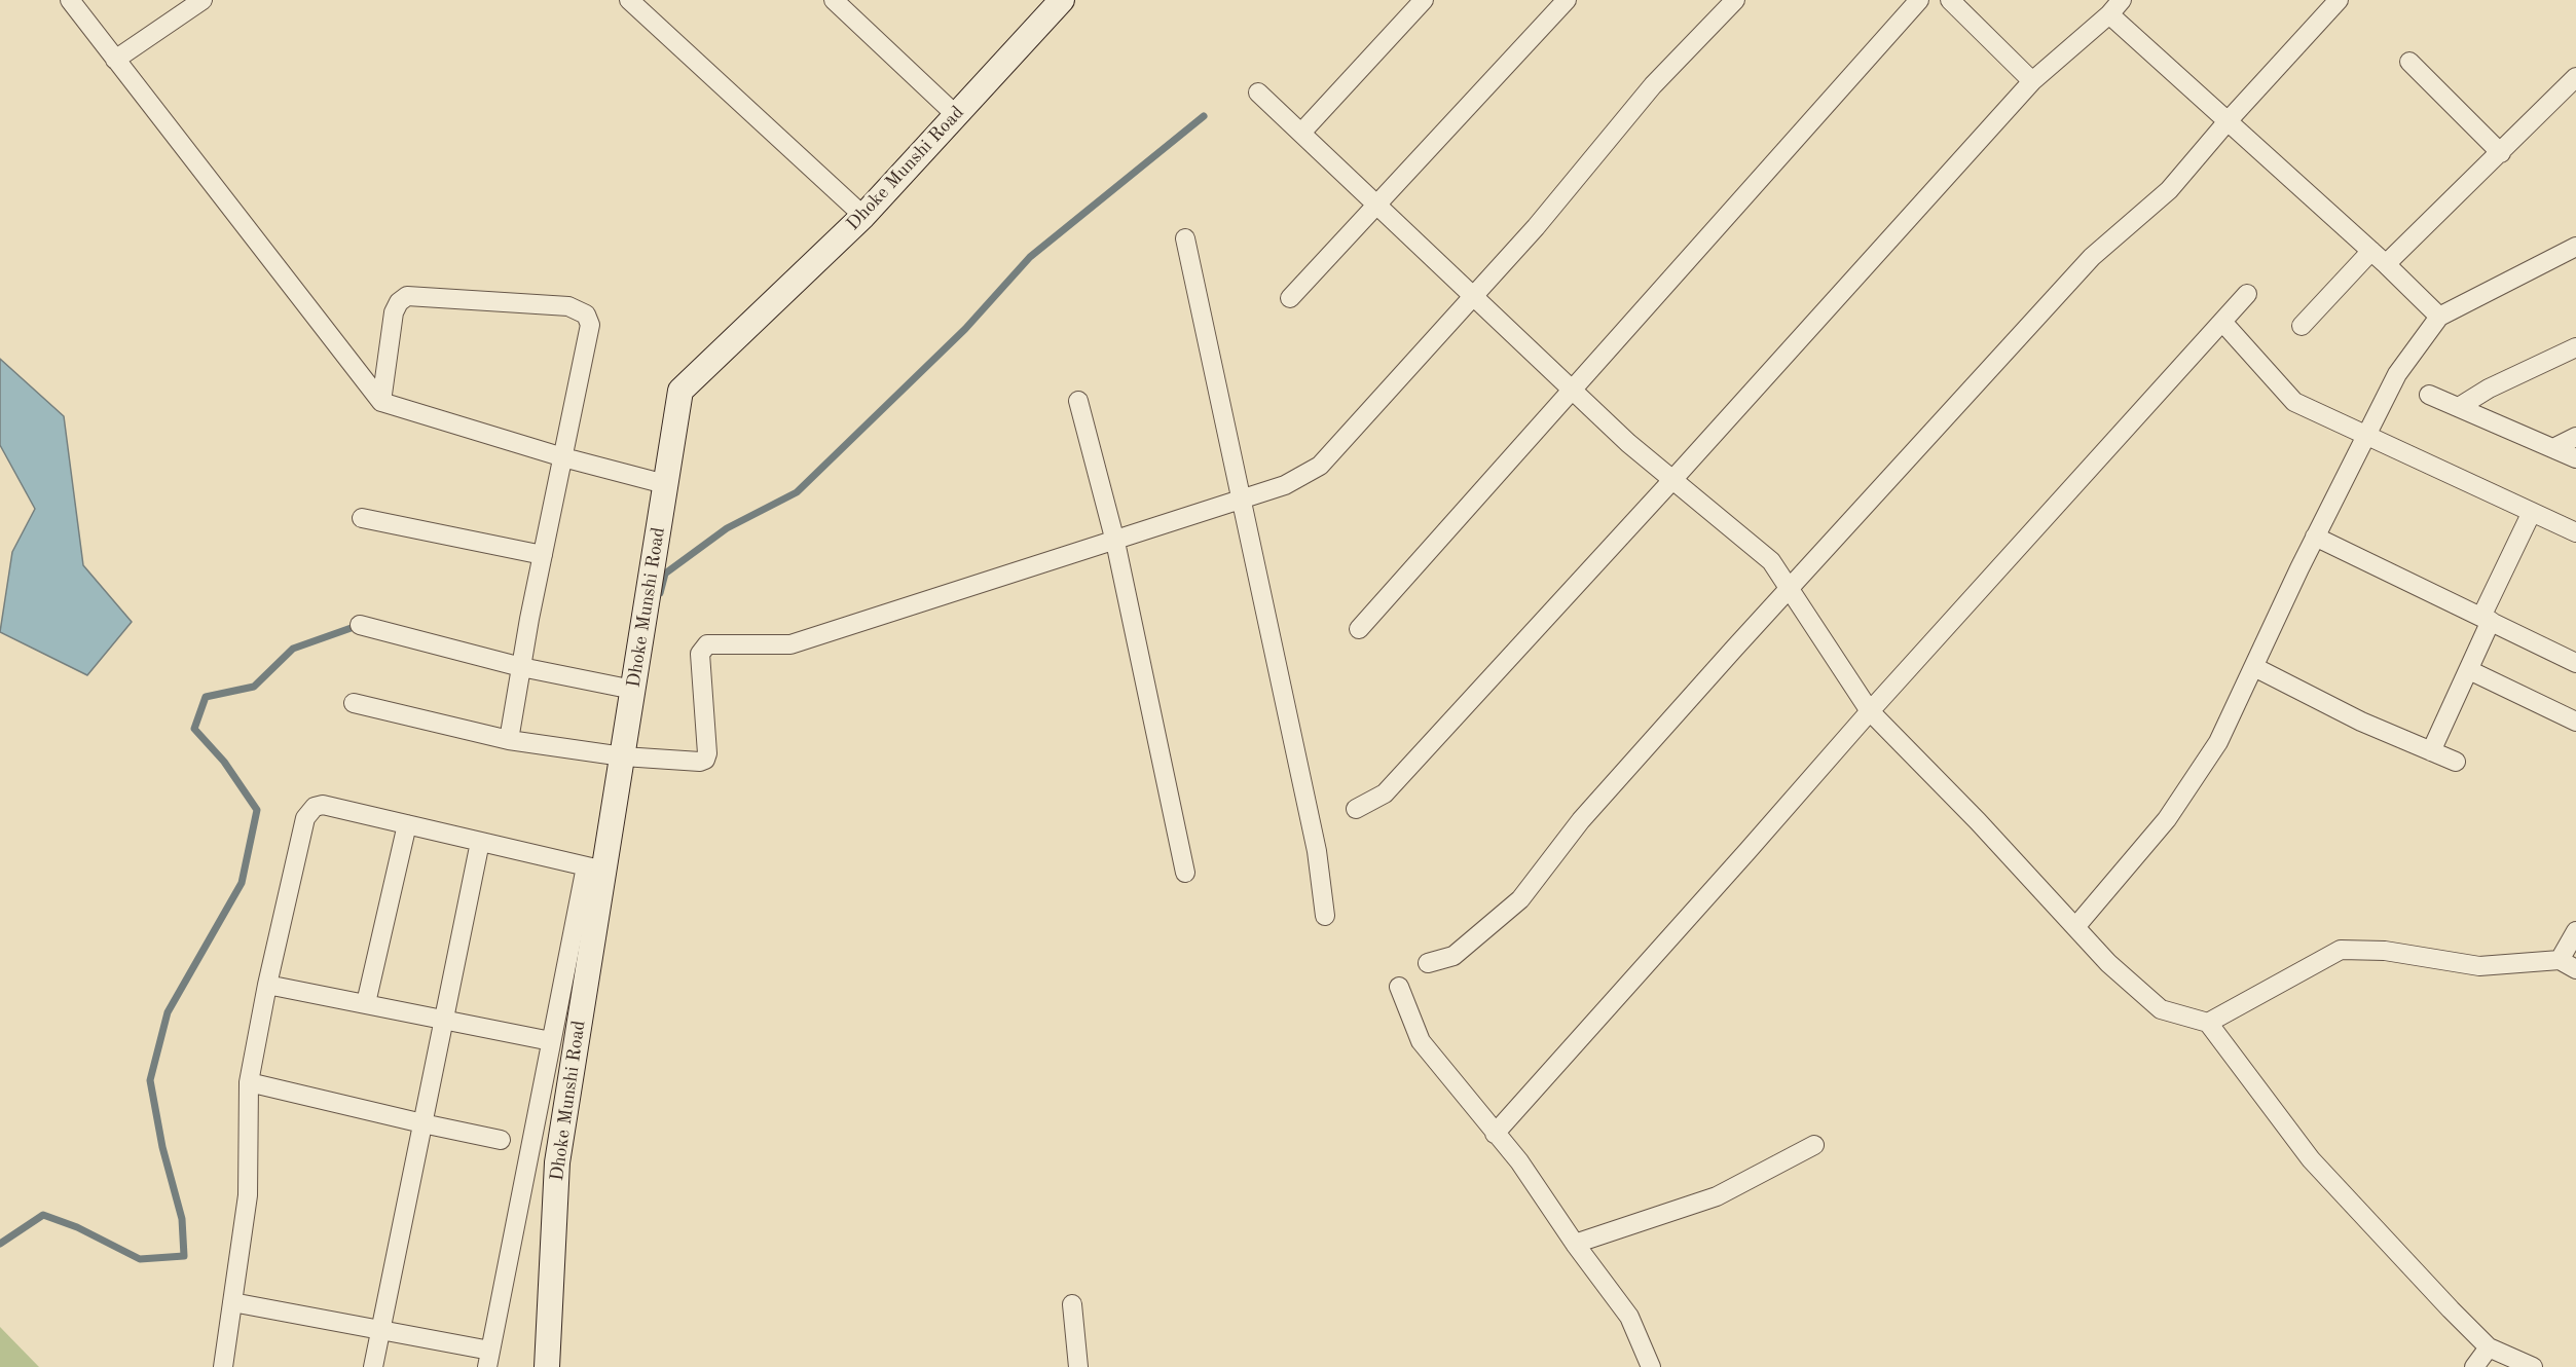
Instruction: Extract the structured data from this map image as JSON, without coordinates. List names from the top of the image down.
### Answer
{
  "streets": {
    "street": ["Dhoke Munshi Road"]
  }
}
